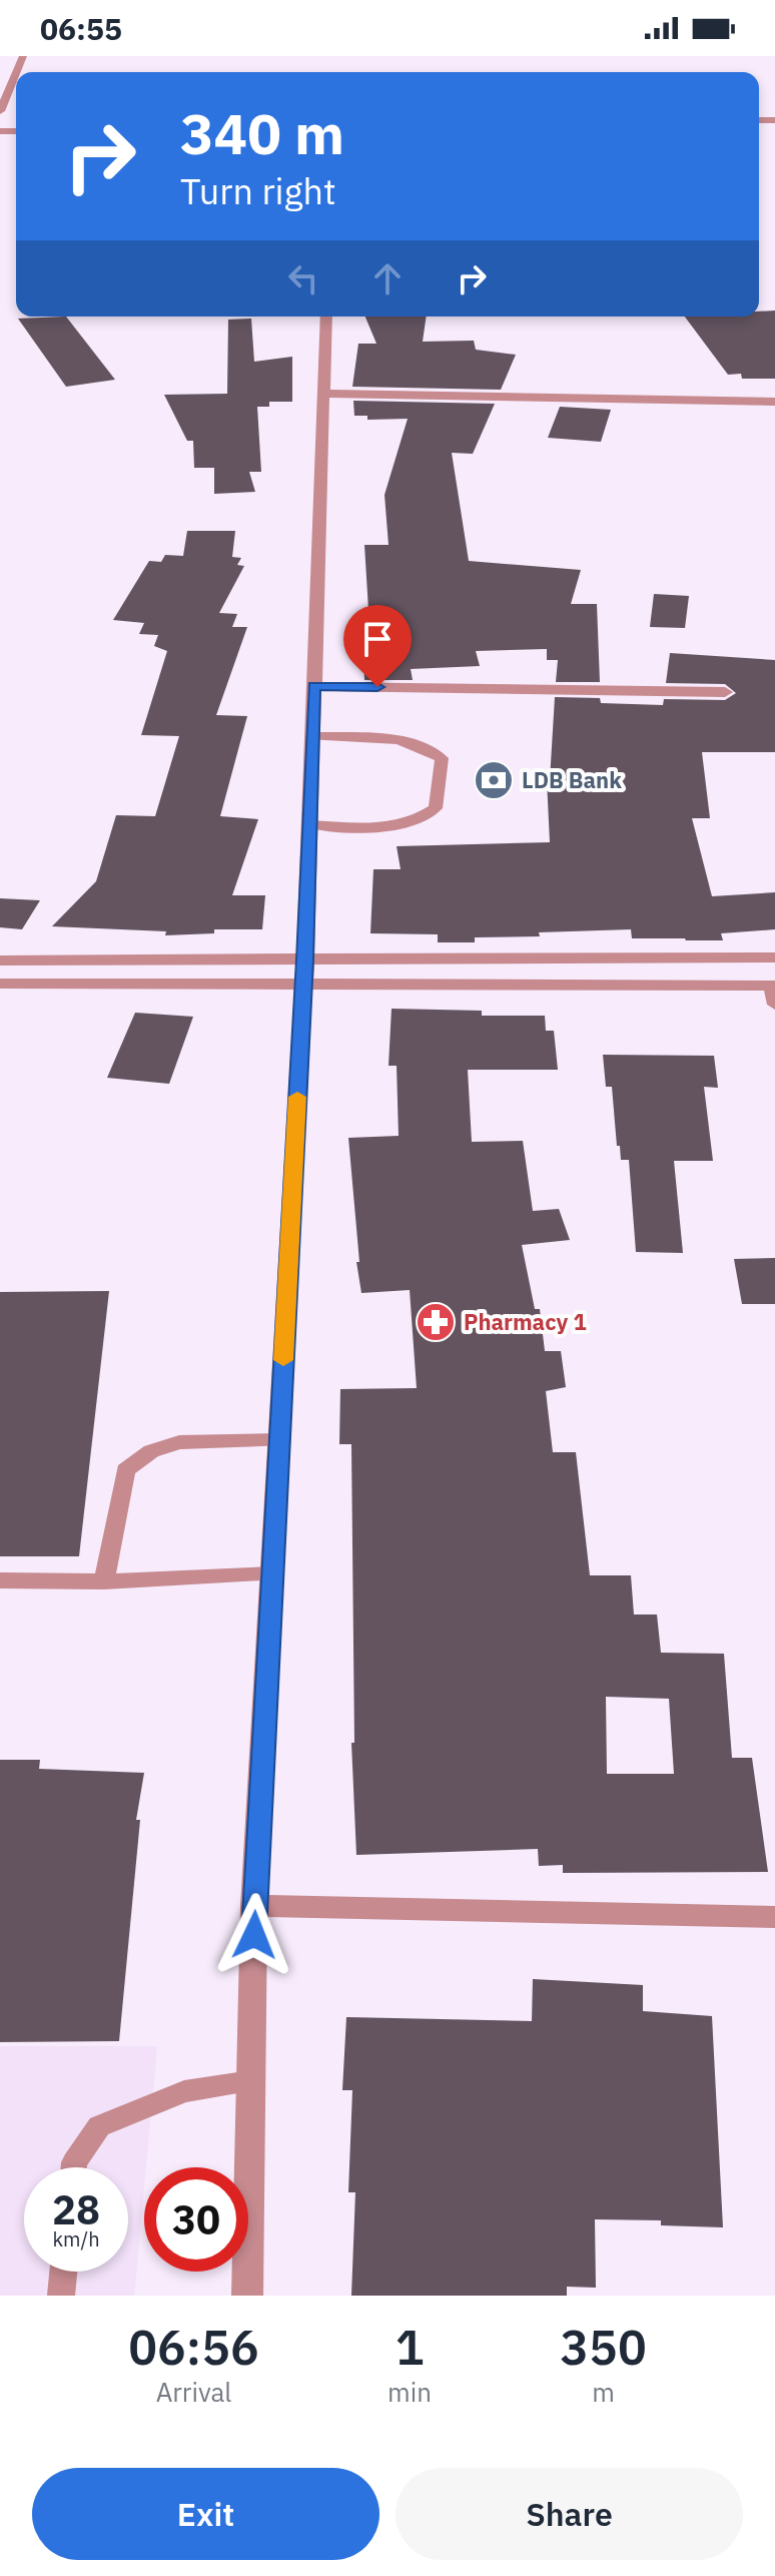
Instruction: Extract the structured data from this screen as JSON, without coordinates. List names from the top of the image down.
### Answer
{
  "places": {
    "bank": ["LDB Bank"],
    "pharmacy": ["Pharmacy 1"]
  },
  "page": {
    "status": "06:55",
    "turn": ["340 m", "Turn right"],
    "speed": "28 km/h",
    "limit": "30",
    "eta": [
      "06:56",
      "Arrival",
      "1",
      "min",
      "350",
      "m"
    ],
    "buttons": ["Exit", "Share"]
  }
}
